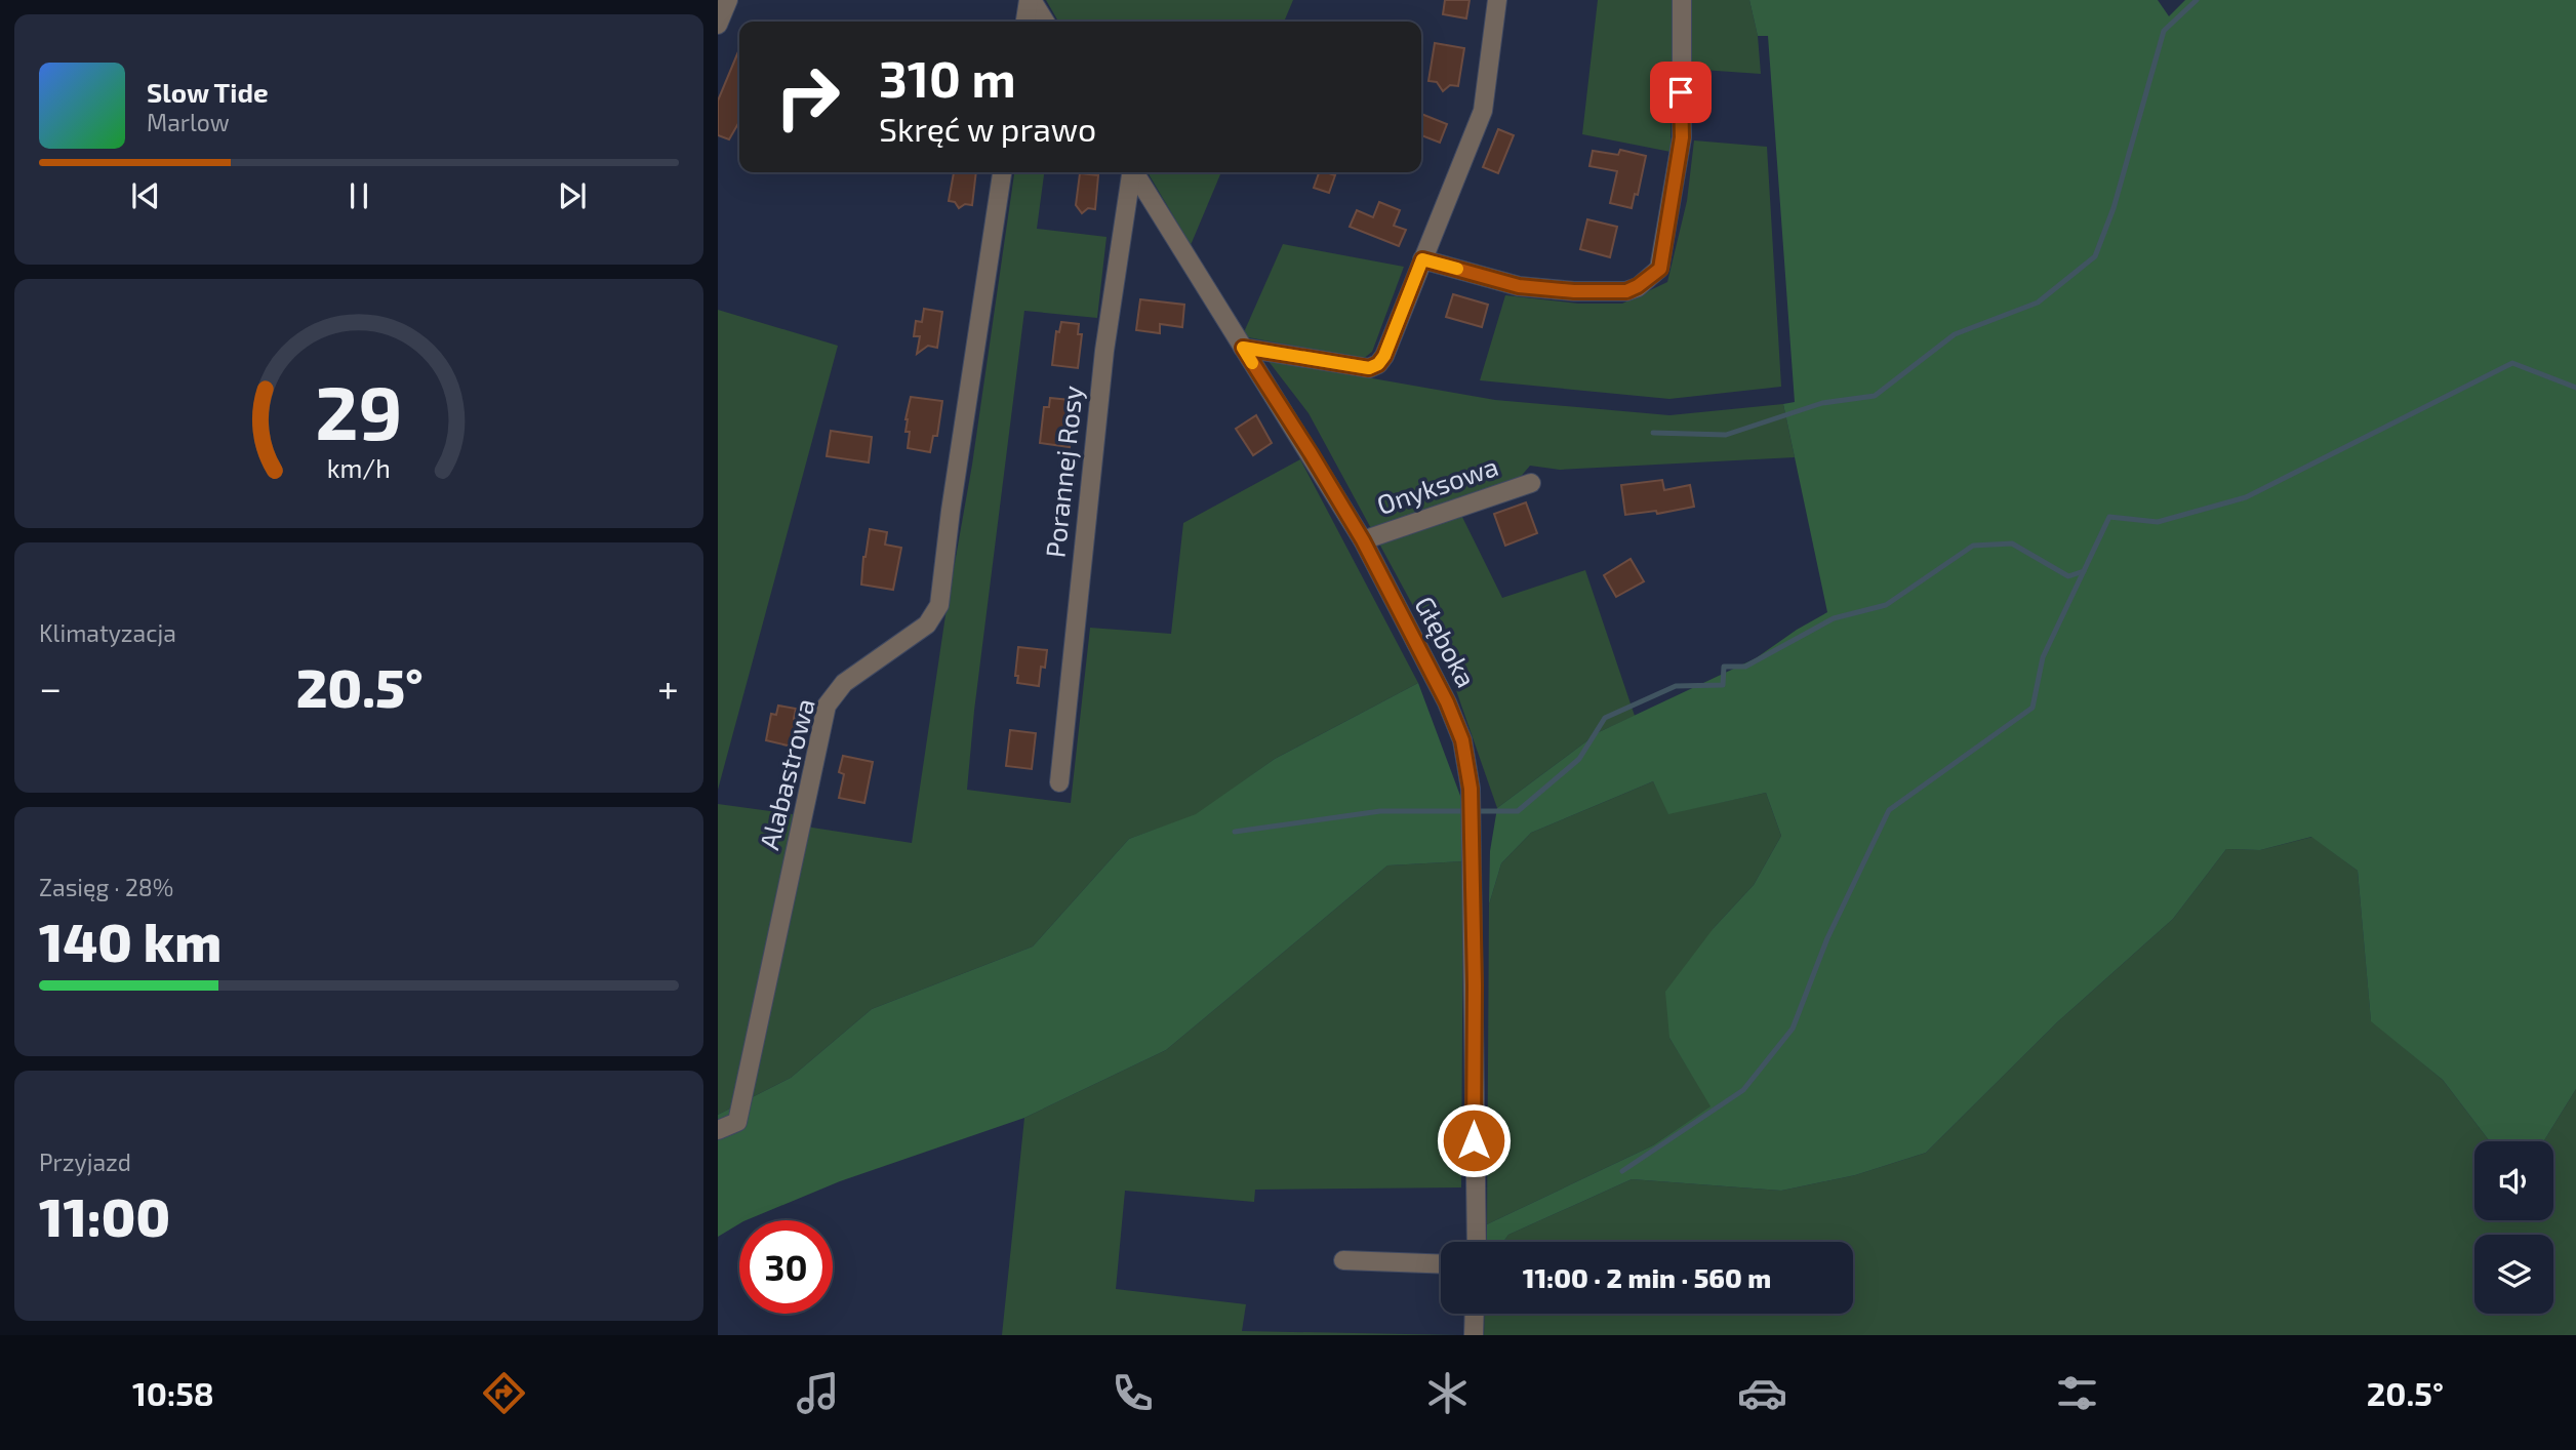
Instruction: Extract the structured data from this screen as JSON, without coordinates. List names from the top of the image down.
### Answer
{
  "streets": {
    "street": [
      "Porannej Rosy",
      "Onyksowa",
      "Głęboka",
      "Alabastrowa"
    ]
  },
  "crossings": [
    ["Onyksowa", "Głęboka"]
  ],
  "page": {
    "turn": ["310 m", "Skręć w prawo"],
    "song": ["Slow Tide", "Marlow"],
    "tile": [
      "Klimatyzacja",
      ["Zasięg · 28%", "140 km"],
      ["Przyjazd", "11:00"]
    ],
    "heat": ["−", "20.5°", "+"],
    "limit": "30",
    "trip": "11:00 · 2 min · 560 m",
    "tabs": ["10:58", "20.5°"],
    "gauge": ["29", "km/h"]
  }
}
